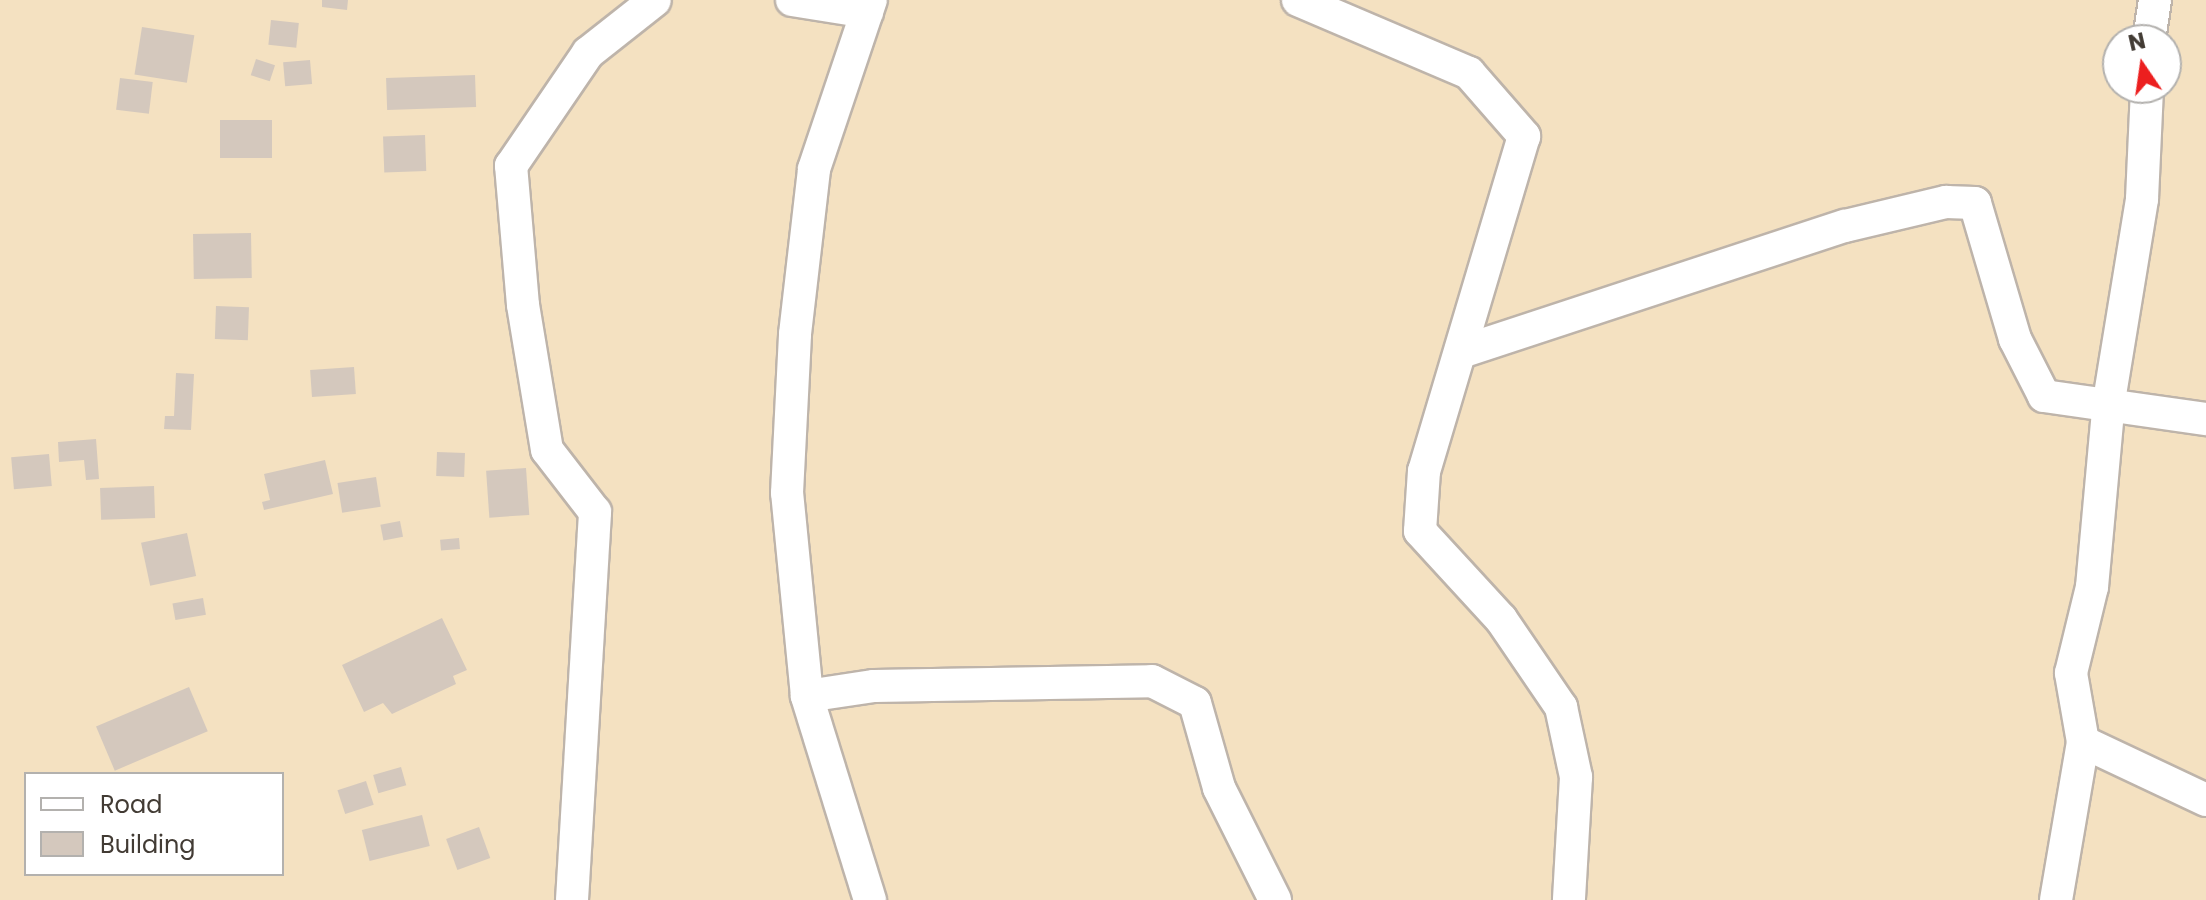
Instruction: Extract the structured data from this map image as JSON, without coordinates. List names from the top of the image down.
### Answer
{
  "legend": ["Road", "Building"],
  "north": "top"
}
